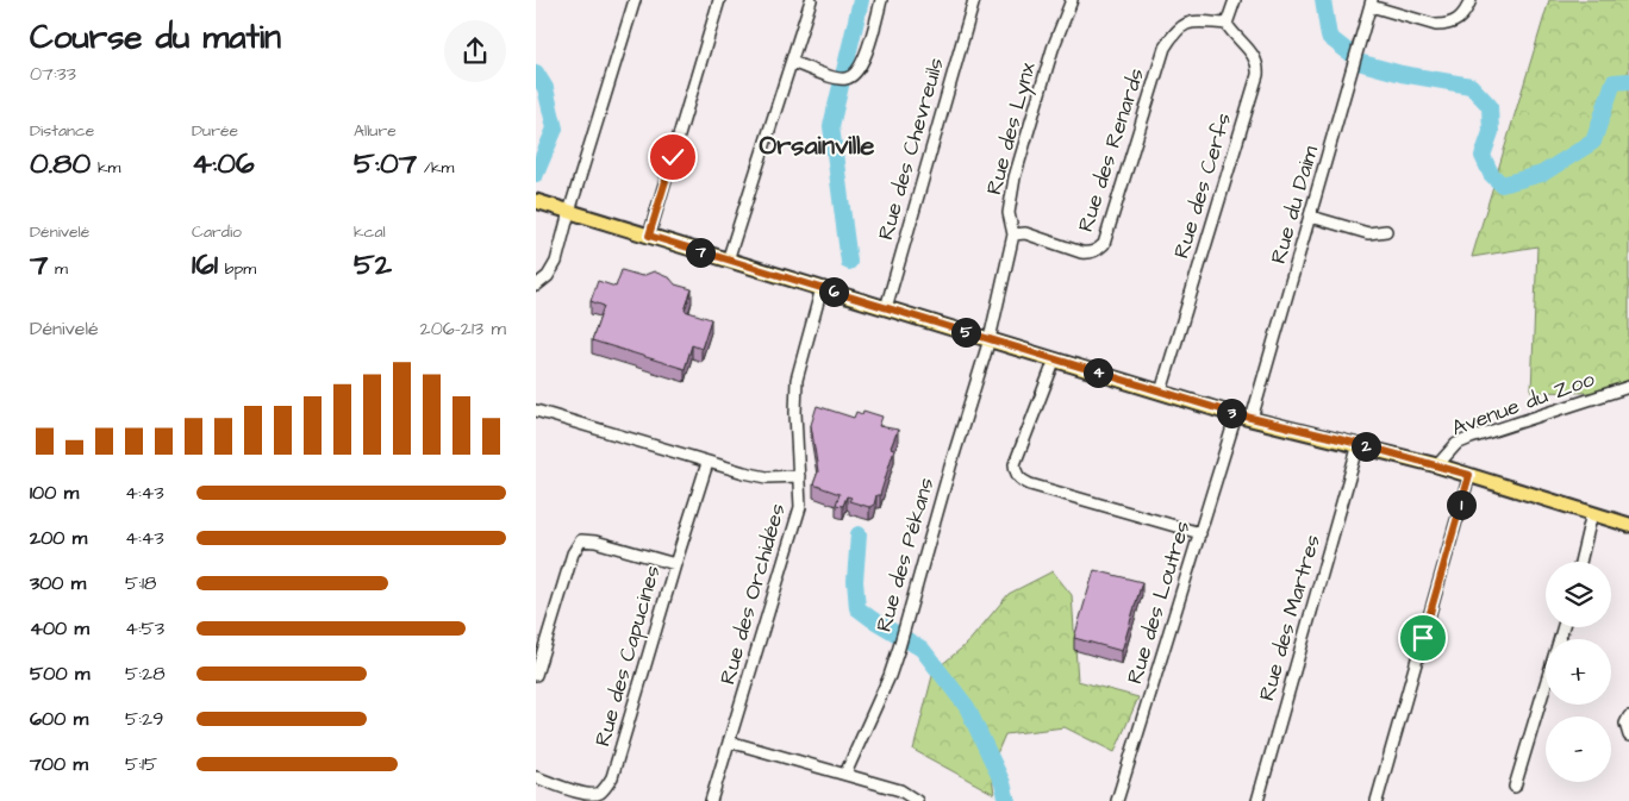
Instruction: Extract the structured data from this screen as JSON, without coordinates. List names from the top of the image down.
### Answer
{
  "streets": {
    "street": [
      "Rue des Lynx",
      "Rue des Chevreuils",
      "Rue des Renards",
      "Rue des Cerfs",
      "Rue du Daim",
      "Avenue du Zoo",
      "Rue des Pékans",
      "Rue des Orchidées",
      "Rue des Loutres",
      "Rue des Martres",
      "Rue des Capucines"
    ]
  },
  "crossings": [
    ["Rue des Lynx", "Rue des Renards"],
    ["Rue des Lynx", "Rue des Pékans"],
    ["Rue des Renards", "Rue des Cerfs"]
  ],
  "districts": ["Orsainville"],
  "page": {
    "heading": ["Course du matin", "07:33"],
    "stats": [
      ["Distance", "0.80 km"],
      ["Durée", "4:06"],
      ["Allure", "5:07 /km"],
      ["Dénivelé", "7 m"],
      ["Cardio", "161 bpm"],
      ["kcal", "52"]
    ],
    "pins": [
      "7",
      "6",
      "5",
      "4",
      "3",
      "2",
      "1"
    ],
    "chart": ["Dénivelé", "206–213 m"],
    "list": [
      {
        "name": "100 m",
        "note": "4:43"
      },
      {
        "name": "200 m",
        "note": "4:43"
      },
      {
        "name": "300 m",
        "note": "5:18"
      },
      {
        "name": "400 m",
        "note": "4:53"
      },
      {
        "name": "500 m",
        "note": "5:28"
      },
      {
        "name": "600 m",
        "note": "5:29"
      },
      {
        "name": "700 m",
        "note": "5:15"
      }
    ],
    "map_buttons": ["+", "−"]
  }
}
